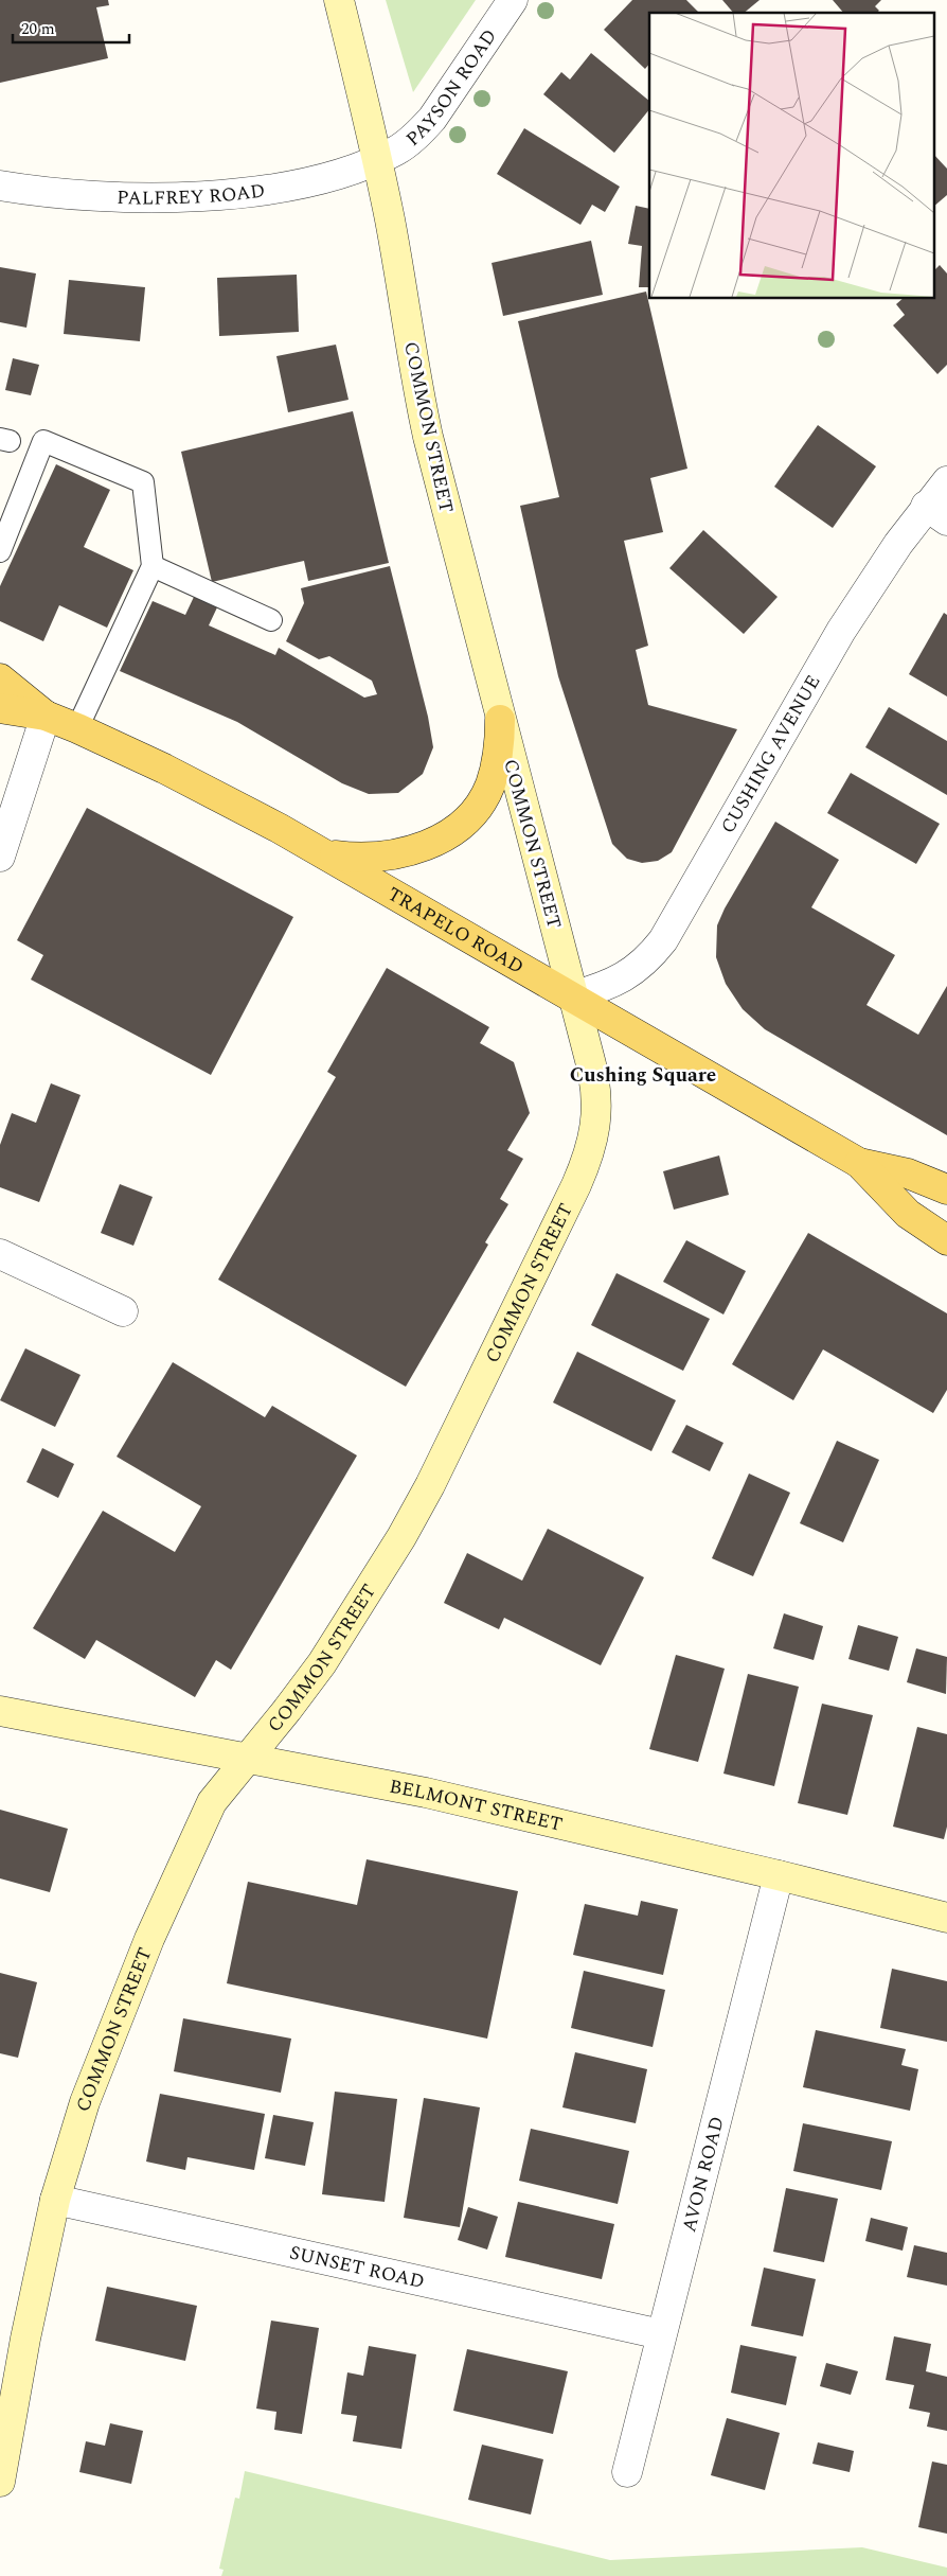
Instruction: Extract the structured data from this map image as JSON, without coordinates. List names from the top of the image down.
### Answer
{
  "streets": {
    "main road": ["COMMON STREET", "TRAPELO ROAD", "BELMONT STREET"],
    "street": [
      "PAYSON ROAD",
      "PALFREY ROAD",
      "CUSHING AVENUE",
      "AVON ROAD",
      "SUNSET ROAD"
    ]
  },
  "crossings": [
    ["PAYSON ROAD", "PALFREY ROAD"],
    ["PAYSON ROAD", "COMMON STREET"],
    ["PALFREY ROAD", "COMMON STREET"],
    ["COMMON STREET", "CUSHING AVENUE"],
    ["COMMON STREET", "TRAPELO ROAD"],
    ["COMMON STREET", "BELMONT STREET"],
    ["COMMON STREET", "SUNSET ROAD"],
    ["CUSHING AVENUE", "TRAPELO ROAD"],
    ["BELMONT STREET", "AVON ROAD"],
    ["AVON ROAD", "SUNSET ROAD"]
  ],
  "districts": ["Cushing Square"],
  "scale_bar": "20 m"
}
